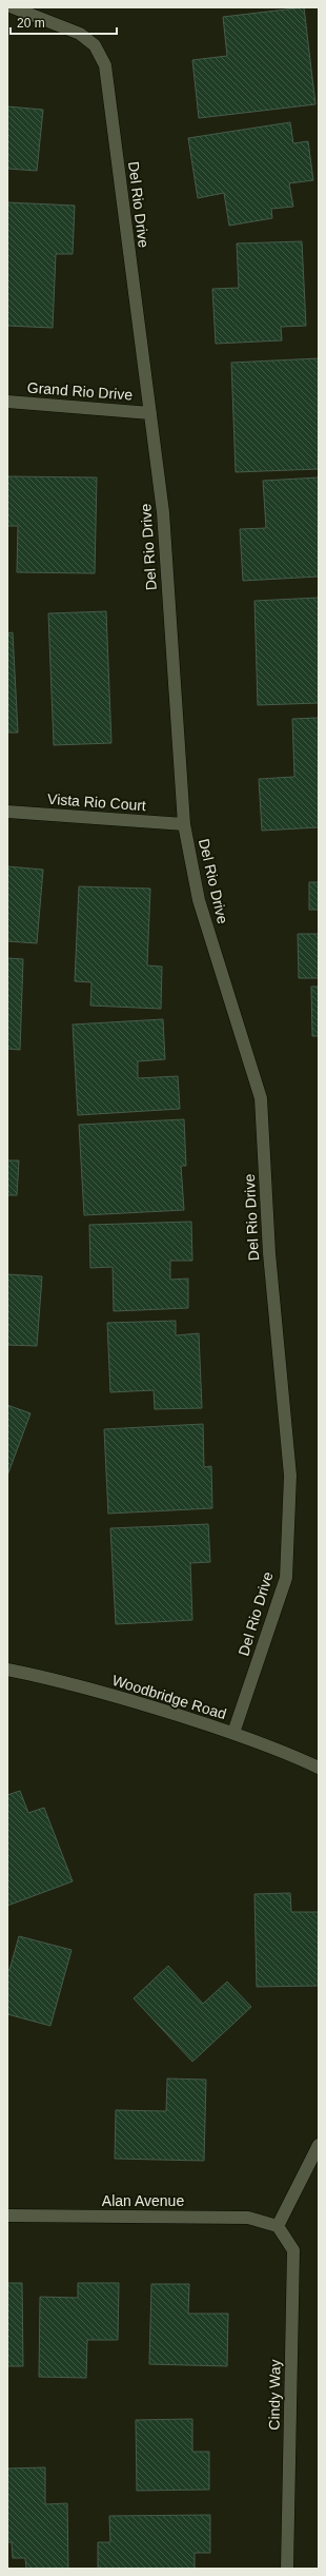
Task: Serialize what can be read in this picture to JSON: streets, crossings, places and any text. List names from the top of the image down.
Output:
{
  "streets": {
    "street": [
      "Del Rio Drive",
      "Grand Rio Drive",
      "Vista Rio Court",
      "Woodbridge Road",
      "Alan Avenue",
      "Cindy Way"
    ]
  },
  "crossings": [
    ["Del Rio Drive", "Grand Rio Drive"],
    ["Del Rio Drive", "Vista Rio Court"],
    ["Del Rio Drive", "Woodbridge Road"],
    ["Alan Avenue", "Cindy Way"]
  ],
  "scale_bar": "20 m"
}
